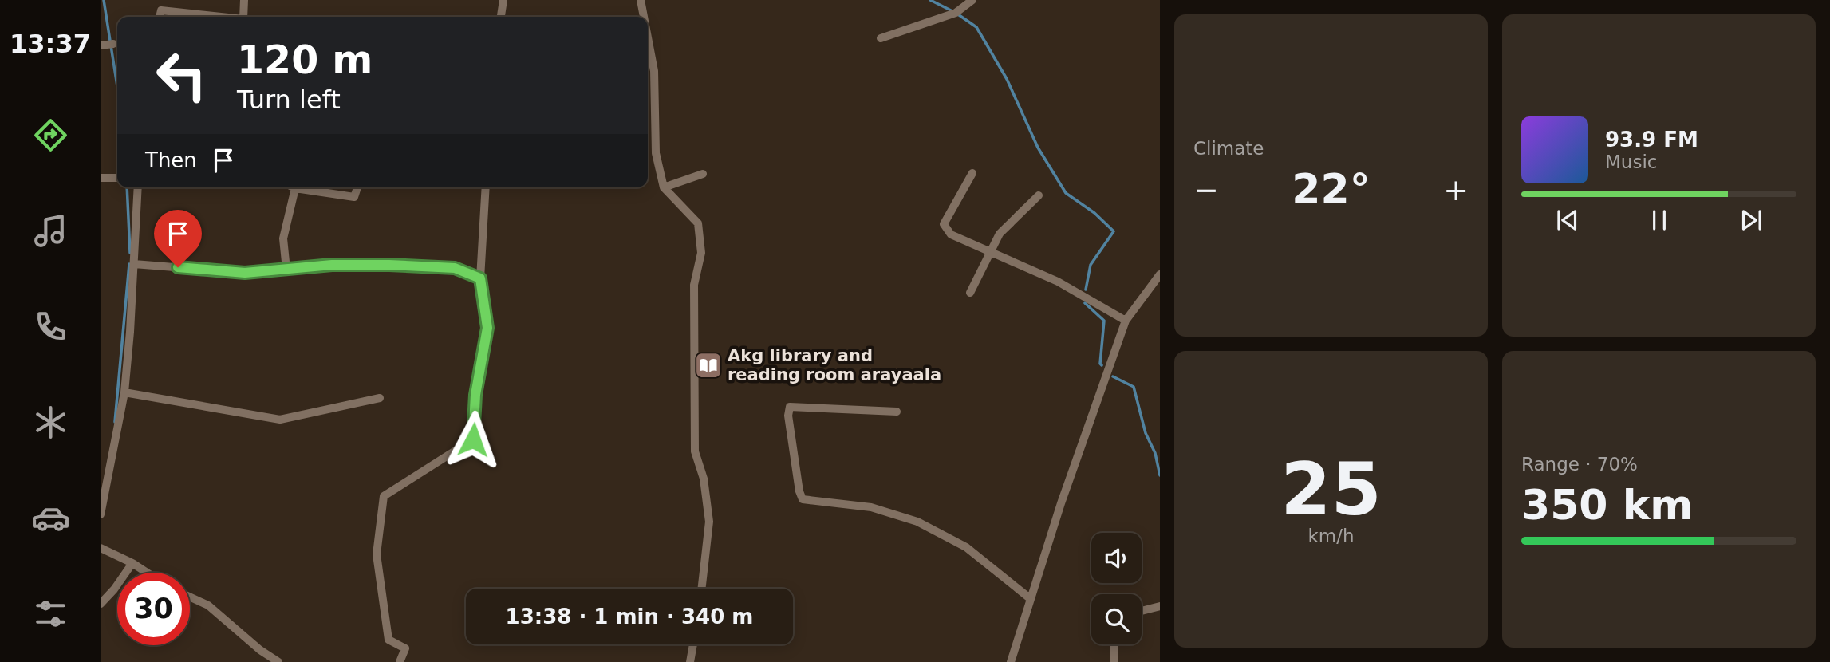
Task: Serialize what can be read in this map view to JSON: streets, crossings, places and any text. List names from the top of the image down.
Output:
{
  "places": {
    "library": ["Akg library and reading room arayaala"]
  },
  "page": {
    "tabs": "13:37",
    "tile": [
      "Climate",
      ["25", "km/h"],
      ["Range · 70%", "350 km"]
    ],
    "turn": ["120 m", "Turn left"],
    "song": ["93.9 FM", "Music"],
    "then": "Then",
    "heat": ["−", "22°", "+"],
    "limit": "30",
    "trip": "13:38 · 1 min · 340 m"
  }
}
